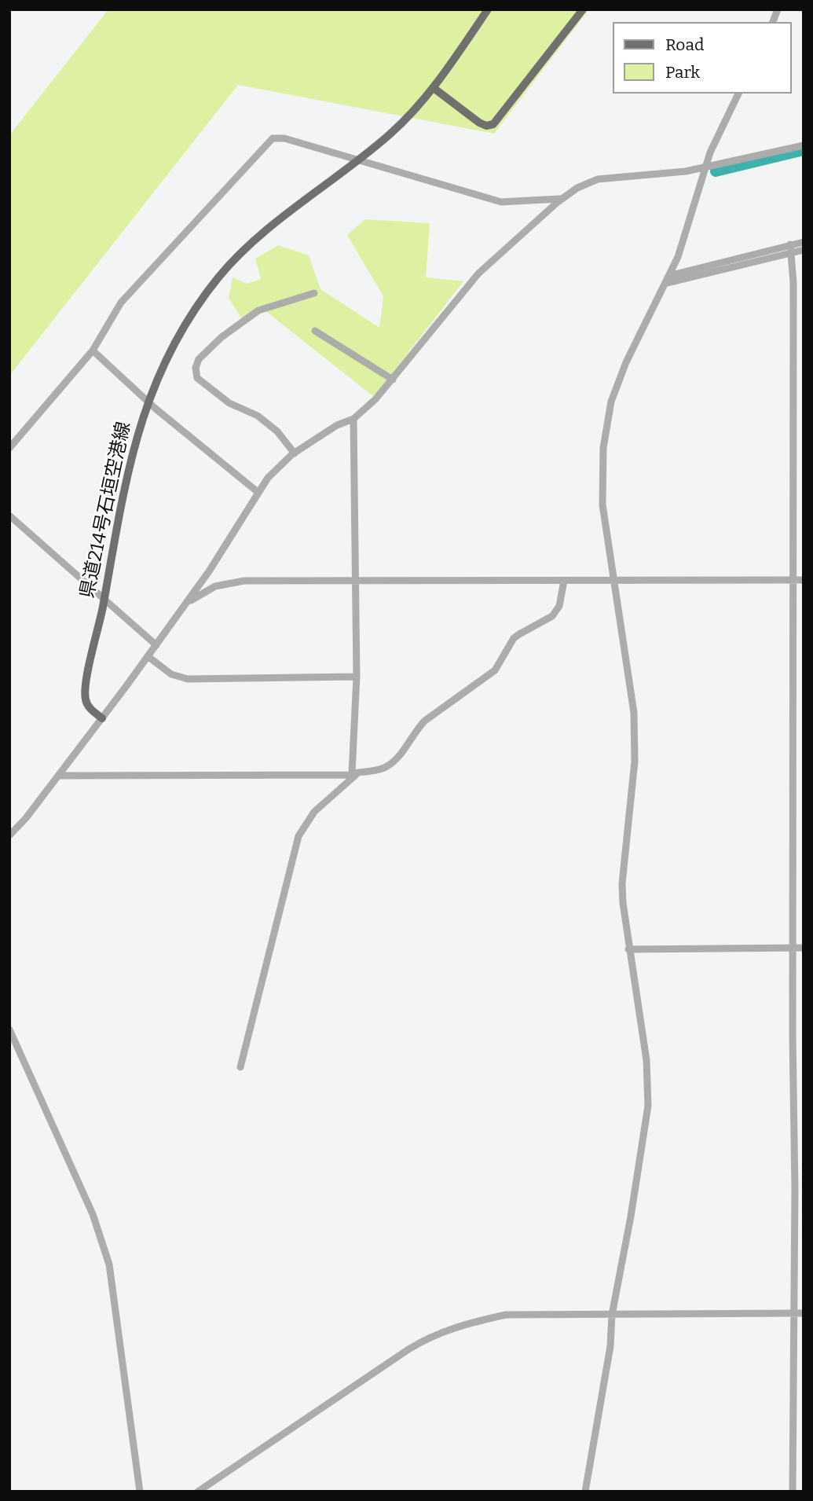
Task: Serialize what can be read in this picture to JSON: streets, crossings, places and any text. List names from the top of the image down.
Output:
{
  "streets": {
    "main road": ["県道214号石垣空港線"]
  },
  "legend": ["Road", "Park"]
}
